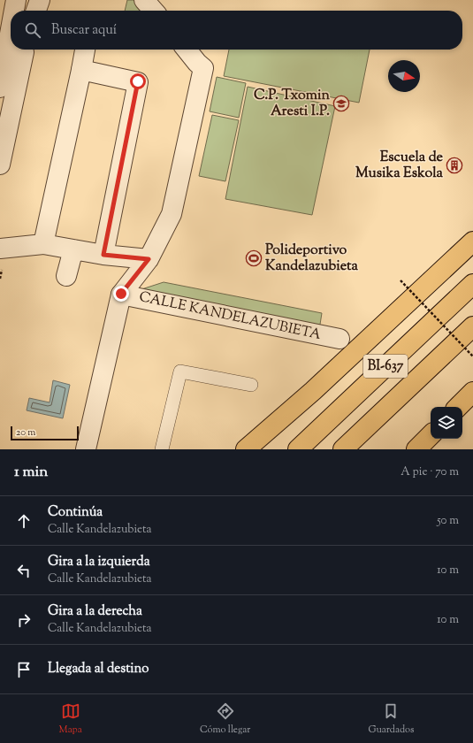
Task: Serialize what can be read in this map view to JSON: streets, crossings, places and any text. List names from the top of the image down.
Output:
{
  "streets": {
    "main road": ["BI-637"],
    "street": ["CALLE KANDELAZUBIETA"]
  },
  "places": {
    "school or university": ["C.P. Txomin Aresti I.P."],
    "building": ["Escuela de Musika Eskola"],
    "sports": ["Polideportivo Kandelazubieta"]
  },
  "scale_bar": "20 m",
  "north": "right",
  "page": {
    "search": "Buscar aquí",
    "scale": "20 m",
    "heading": ["1 min", "A pie · 70 m"],
    "list": [
      ["Continúa", "Calle Kandelazubieta", "50 m"],
      ["Gira a la izquierda", "Calle Kandelazubieta", "10 m"],
      ["Gira a la derecha", "Calle Kandelazubieta", "10 m"],
      "Llegada al destino"
    ],
    "nav": ["Mapa", "Cómo llegar", "Guardados"]
  }
}
